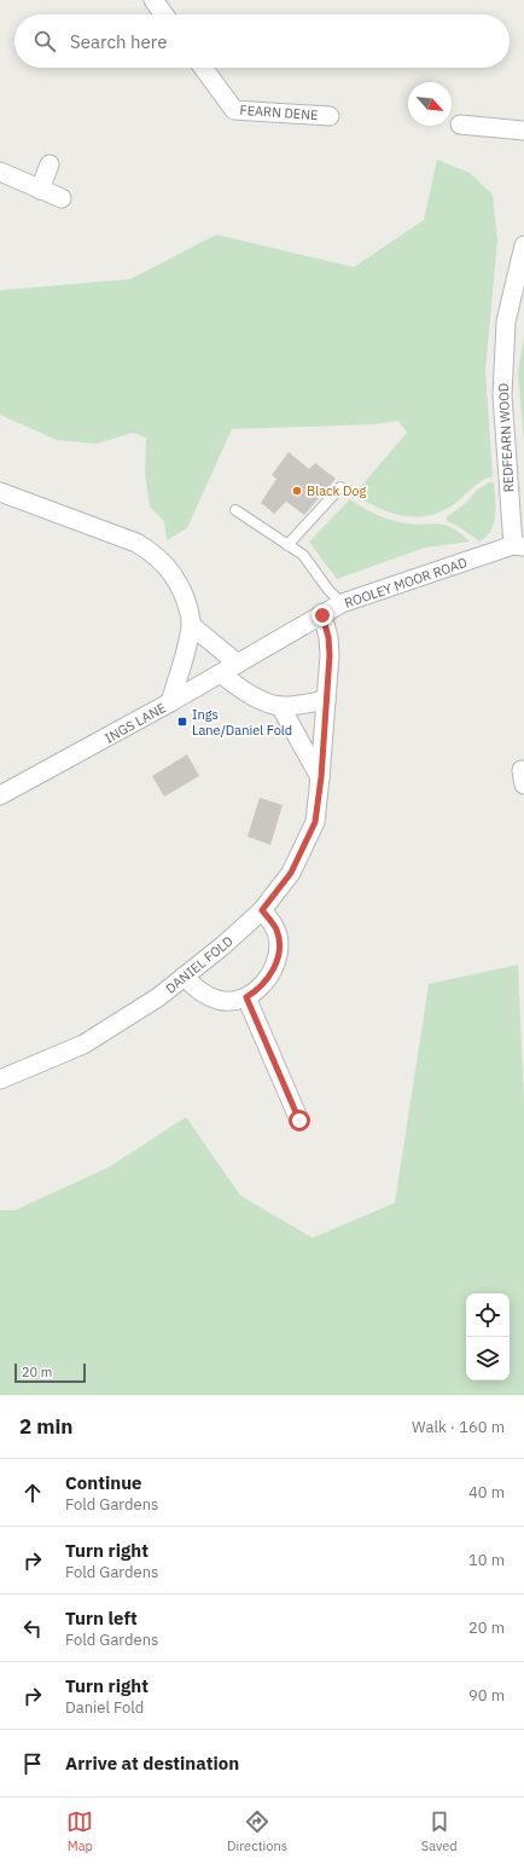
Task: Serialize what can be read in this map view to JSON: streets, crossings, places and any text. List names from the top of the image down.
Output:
{
  "streets": {
    "street": [
      "FEARN DENE",
      "REDFEARN WOOD",
      "ROOLEY MOOR ROAD",
      "INGS LANE",
      "DANIEL FOLD"
    ]
  },
  "crossings": [
    ["REDFEARN WOOD", "ROOLEY MOOR ROAD"],
    ["ROOLEY MOOR ROAD", "INGS LANE"],
    ["ROOLEY MOOR ROAD", "DANIEL FOLD"]
  ],
  "places": {
    "other": ["Black Dog"],
    "transit": ["Ings Lane/Daniel Fold"]
  },
  "scale_bar": "20 m",
  "north": "bottom right",
  "page": {
    "search": "Search here",
    "scale": "20 m",
    "heading": ["2 min", "Walk · 160 m"],
    "list": [
      ["Continue", "Fold Gardens", "40 m"],
      ["Turn right", "Fold Gardens", "10 m"],
      ["Turn left", "Fold Gardens", "20 m"],
      ["Turn right", "Daniel Fold", "90 m"],
      "Arrive at destination"
    ],
    "nav": ["Map", "Directions", "Saved"]
  }
}
